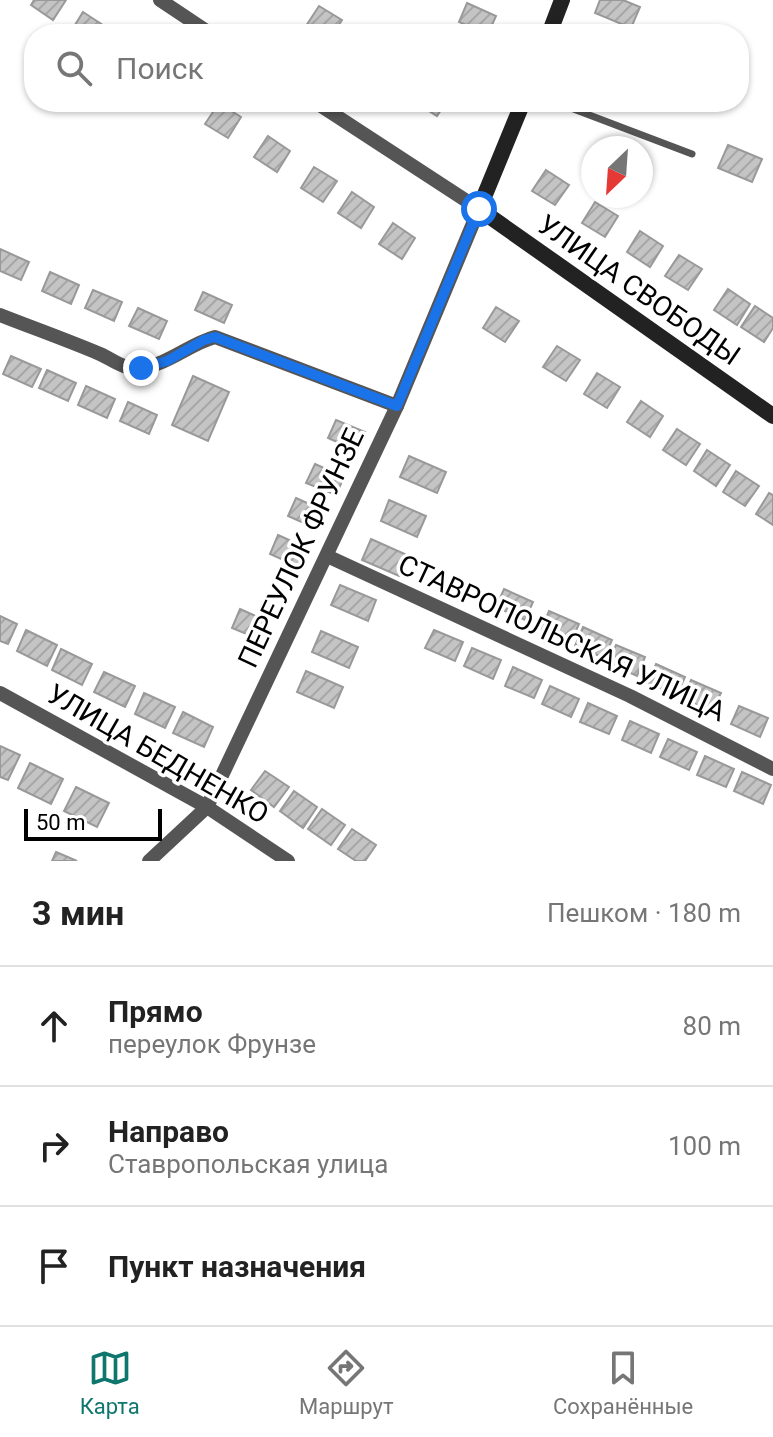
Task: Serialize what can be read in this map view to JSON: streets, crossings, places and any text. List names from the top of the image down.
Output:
{
  "streets": {
    "main road": ["УЛИЦА СВОБОДЫ", "ПЕРЕУЛОК ФРУНЗЕ"],
    "street": ["СТАВРОПОЛЬСКАЯ УЛИЦА", "УЛИЦА БЕДНЕНКО"]
  },
  "crossings": [
    ["УЛИЦА СВОБОДЫ", "ПЕРЕУЛОК ФРУНЗЕ"],
    ["ПЕРЕУЛОК ФРУНЗЕ", "СТАВРОПОЛЬСКАЯ УЛИЦА"],
    ["ПЕРЕУЛОК ФРУНЗЕ", "УЛИЦА БЕДНЕНКО"]
  ],
  "scale_bar": "50 m",
  "north": "bottom left",
  "page": {
    "search": "Поиск",
    "scale": "50 m",
    "heading": ["3 мин", "Пешком · 180 m"],
    "list": [
      ["Прямо", "переулок Фрунзе", "80 m"],
      ["Направо", "Ставропольская улица", "100 m"],
      "Пункт назначения"
    ],
    "nav": ["Карта", "Маршрут", "Сохранённые"]
  }
}
